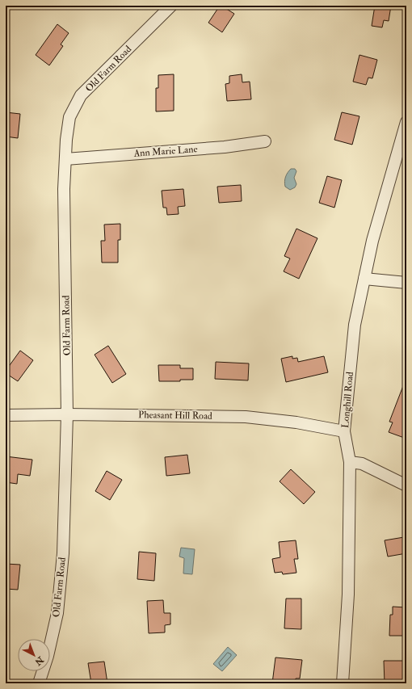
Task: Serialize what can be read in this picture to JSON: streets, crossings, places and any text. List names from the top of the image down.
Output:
{
  "streets": {
    "street": [
      "Old Farm Road",
      "Ann Marie Lane",
      "Longhill Road",
      "Pheasant Hill Road"
    ]
  },
  "crossings": [
    ["Old Farm Road", "Ann Marie Lane"],
    ["Old Farm Road", "Pheasant Hill Road"],
    ["Longhill Road", "Pheasant Hill Road"]
  ],
  "north": "bottom right"
}
